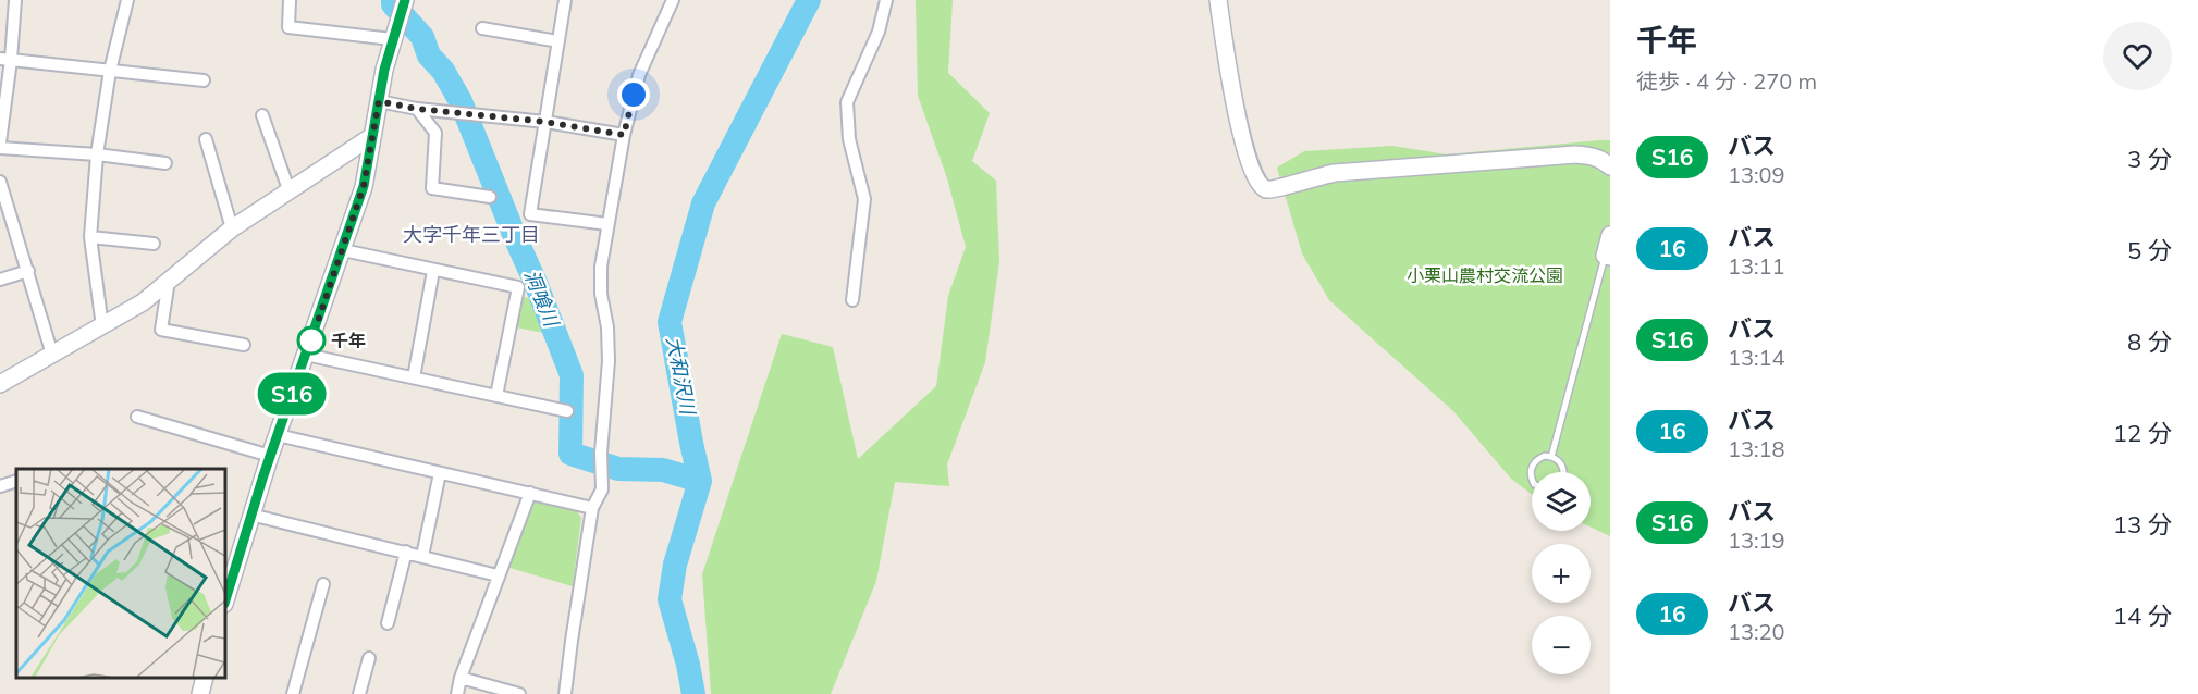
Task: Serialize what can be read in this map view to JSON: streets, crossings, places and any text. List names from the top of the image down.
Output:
{
  "districts": ["大字千年三丁目"],
  "water": ["洞喰川", "大和沢川"],
  "parks": ["小栗山農村交流公園"],
  "places": ["千年"],
  "lines": ["bus line S16"],
  "page": {
    "on_map": "S16",
    "heading": ["千年", "徒歩 · 4 分 · 270 m"],
    "list": [
      {
        "mark": "S16",
        "name": "バス",
        "note": "13:09",
        "value": "3 分"
      },
      {
        "mark": "16",
        "name": "バス",
        "note": "13:11",
        "value": "5 分"
      },
      {
        "mark": "S16",
        "name": "バス",
        "note": "13:14",
        "value": "8 分"
      },
      {
        "mark": "16",
        "name": "バス",
        "note": "13:18",
        "value": "12 分"
      },
      {
        "mark": "S16",
        "name": "バス",
        "note": "13:19",
        "value": "13 分"
      },
      {
        "mark": "16",
        "name": "バス",
        "note": "13:20",
        "value": "14 分"
      }
    ],
    "map_buttons": ["+", "−"]
  }
}
